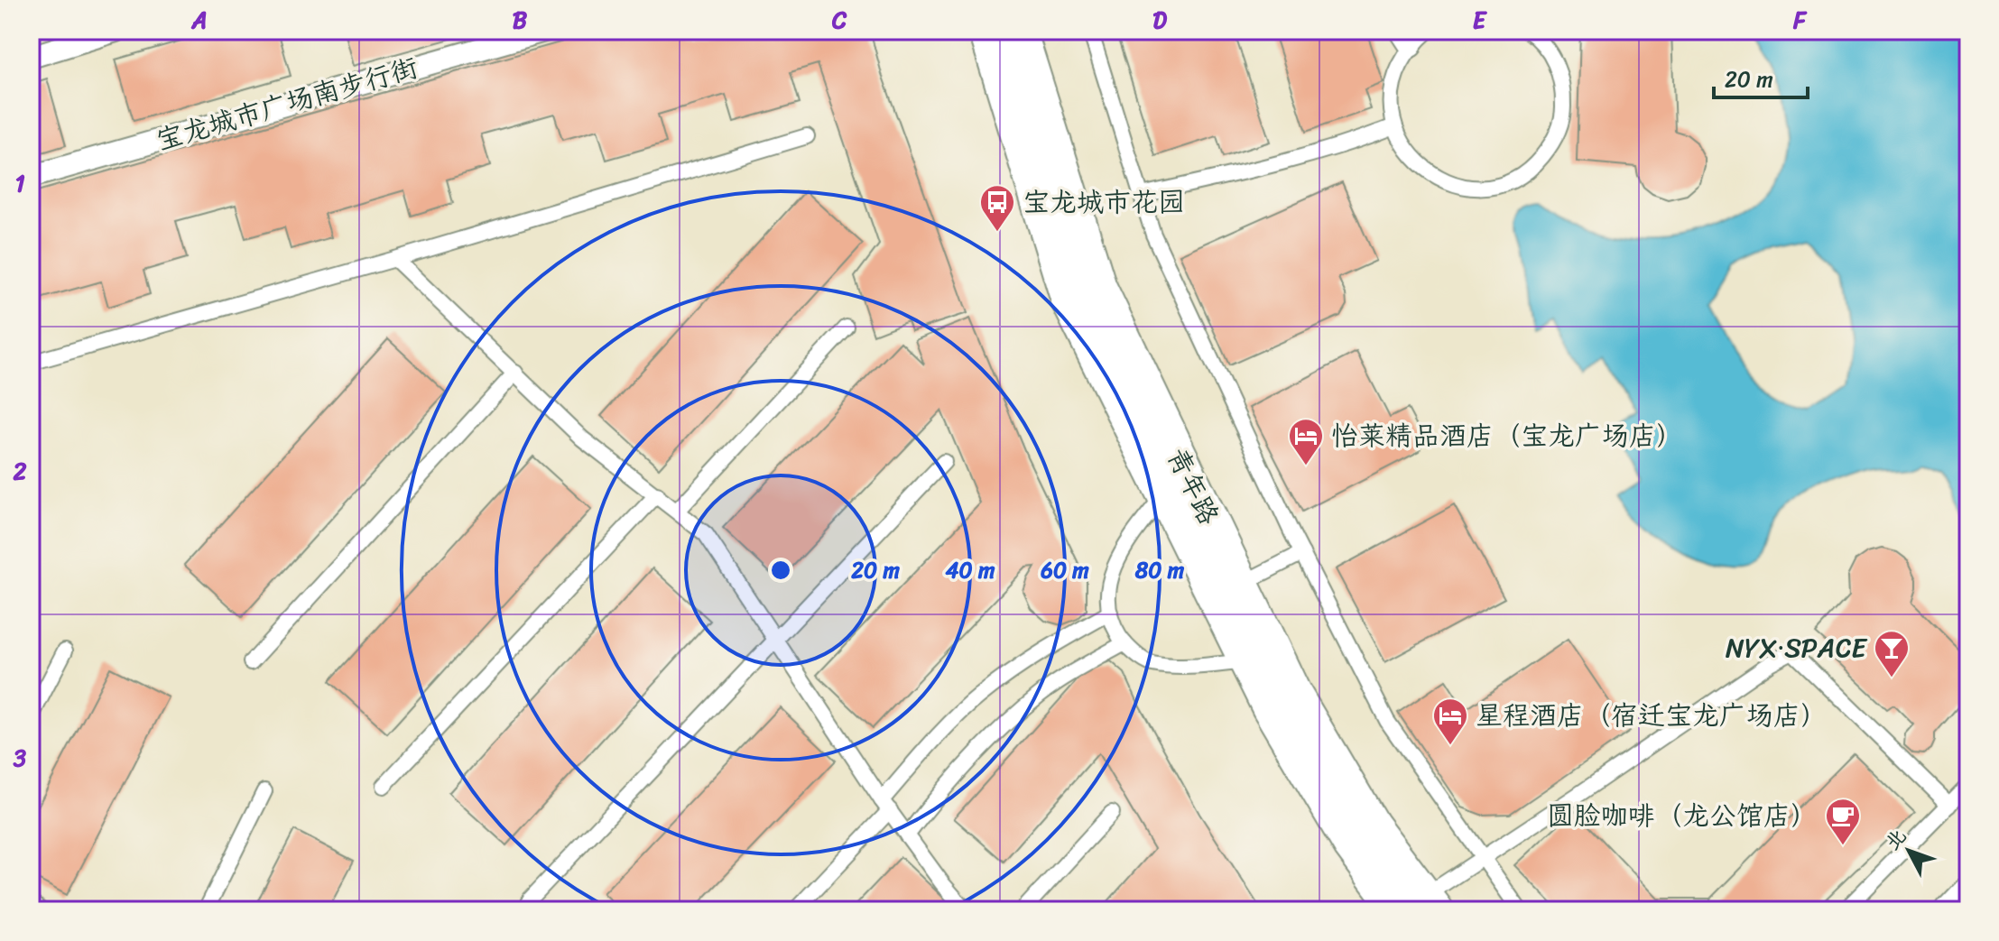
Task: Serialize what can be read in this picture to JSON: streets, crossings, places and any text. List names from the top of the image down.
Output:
{
  "streets": {
    "street": ["宝龙城市广场南步行街", "青年路"]
  },
  "places": {
    "bus stop": ["宝龙城市花园"],
    "hotel": ["怡莱精品酒店（宝龙广场店）", "星程酒店（宿迁宝龙广场店）"],
    "bar": ["NYX·SPACE"],
    "cafe": ["圆脸咖啡（龙公馆店）"]
  },
  "scale_bar": "20 m",
  "north": "top left",
  "grid": {
    "columns": [
      "A",
      "B",
      "C",
      "D",
      "E",
      "F"
    ],
    "rows": ["1", "2", "3"]
  },
  "rings": [
    "20 m",
    "40 m",
    "60 m",
    "80 m"
  ]
}
